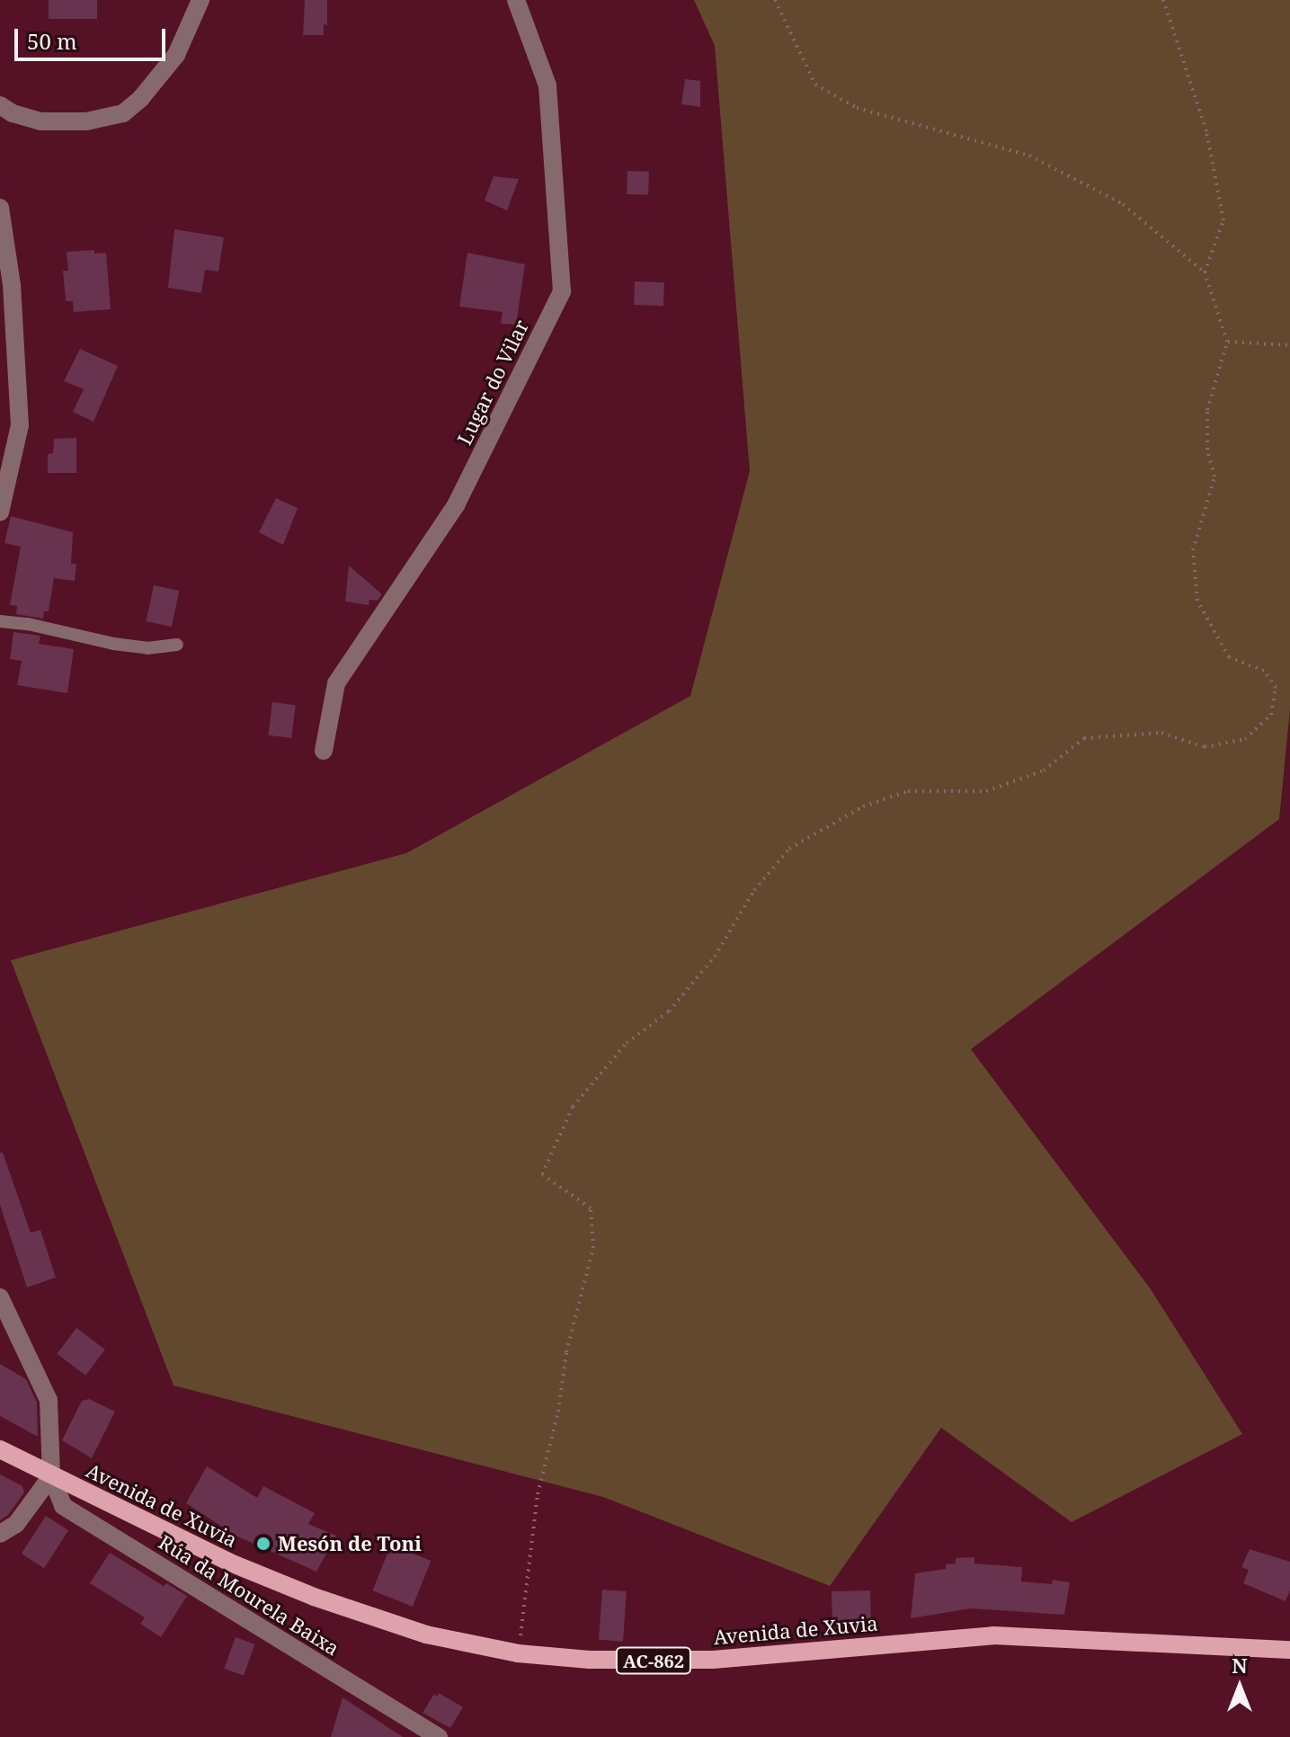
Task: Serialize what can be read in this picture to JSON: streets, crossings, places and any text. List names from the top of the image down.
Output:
{
  "streets": {
    "main road": ["Avenida de Xuvia", "AC-862"],
    "street": ["Lugar do Vilar", "Rúa da Mourela Baixa"]
  },
  "crossings": [
    ["Avenida de Xuvia", "Rúa da Mourela Baixa"]
  ],
  "places": ["Mesón de Toni"],
  "scale_bar": "50 m",
  "north": "top"
}
